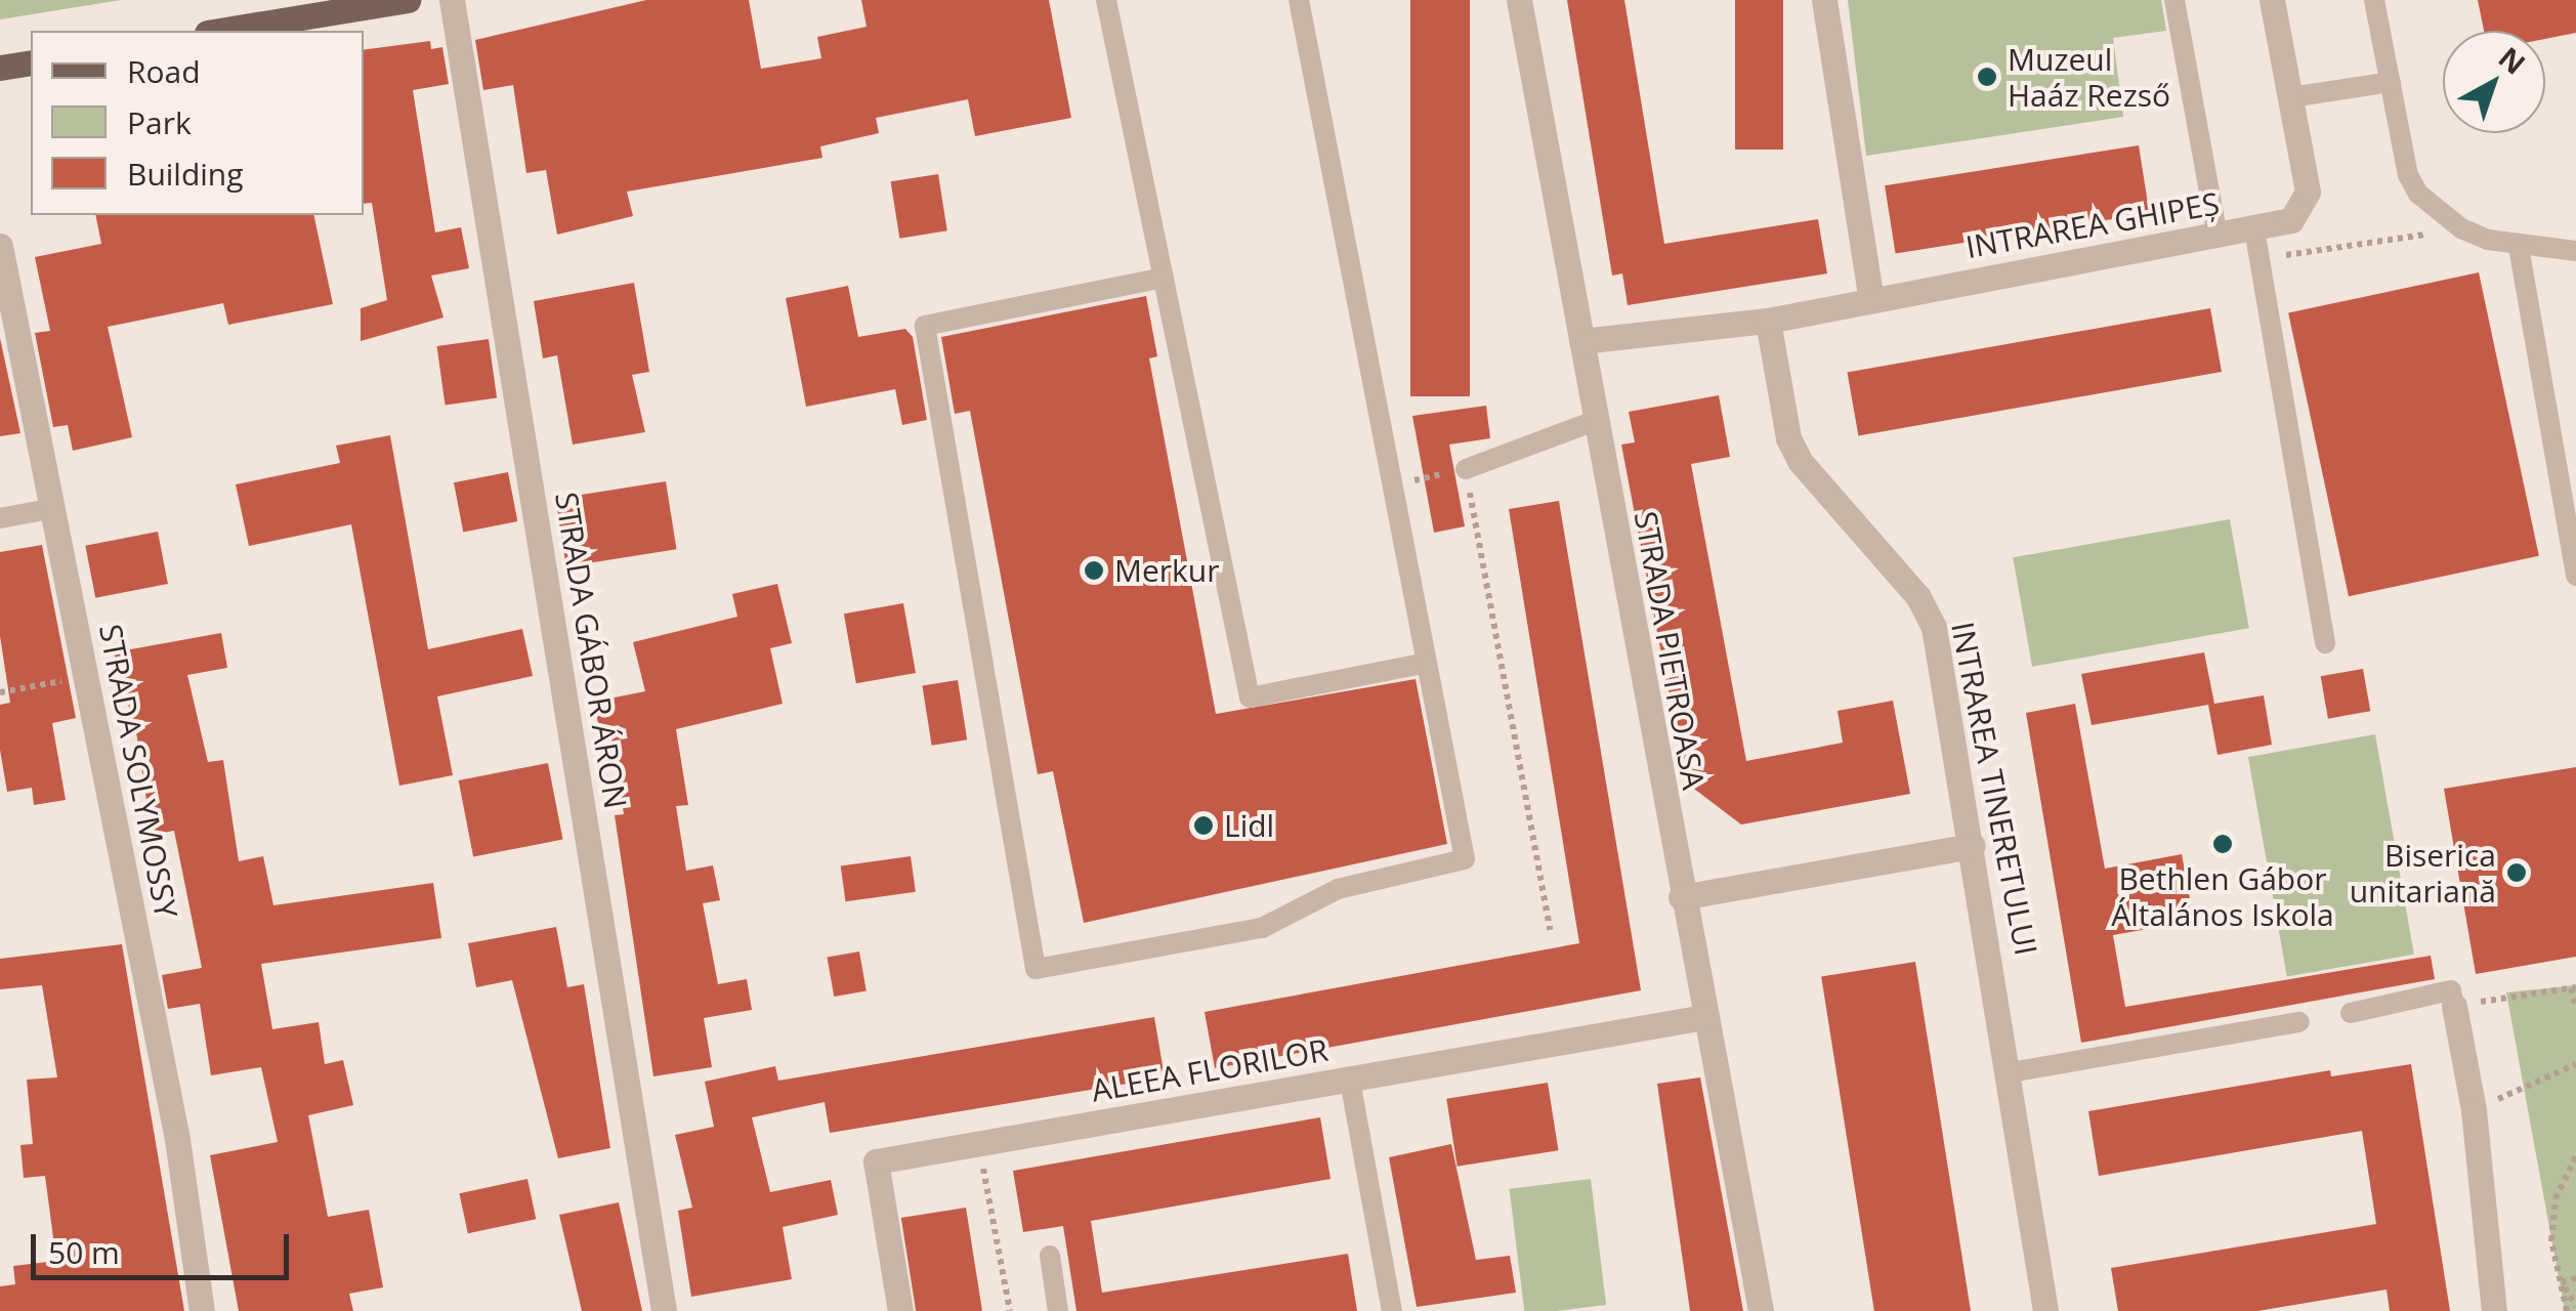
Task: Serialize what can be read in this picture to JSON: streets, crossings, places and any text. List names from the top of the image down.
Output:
{
  "streets": {
    "street": [
      "INTRAREA GHIPEȘ",
      "STRADA GÁBOR ÁRON",
      "STRADA PIETROASA",
      "STRADA SOLYMOSSY",
      "INTRAREA TINERETULUI",
      "ALEEA FLORILOR"
    ]
  },
  "crossings": [
    ["INTRAREA GHIPEȘ", "STRADA PIETROASA"],
    ["INTRAREA GHIPEȘ", "INTRAREA TINERETULUI"],
    ["STRADA PIETROASA", "ALEEA FLORILOR"]
  ],
  "places": [
    "Muzeul Haáz Rezső",
    "Merkur",
    "Lidl",
    "Bethlen Gábor Általános Iskola",
    "Biserica unitariană"
  ],
  "legend": ["Road", "Park", "Building"],
  "scale_bar": "50 m",
  "north": "top right"
}
